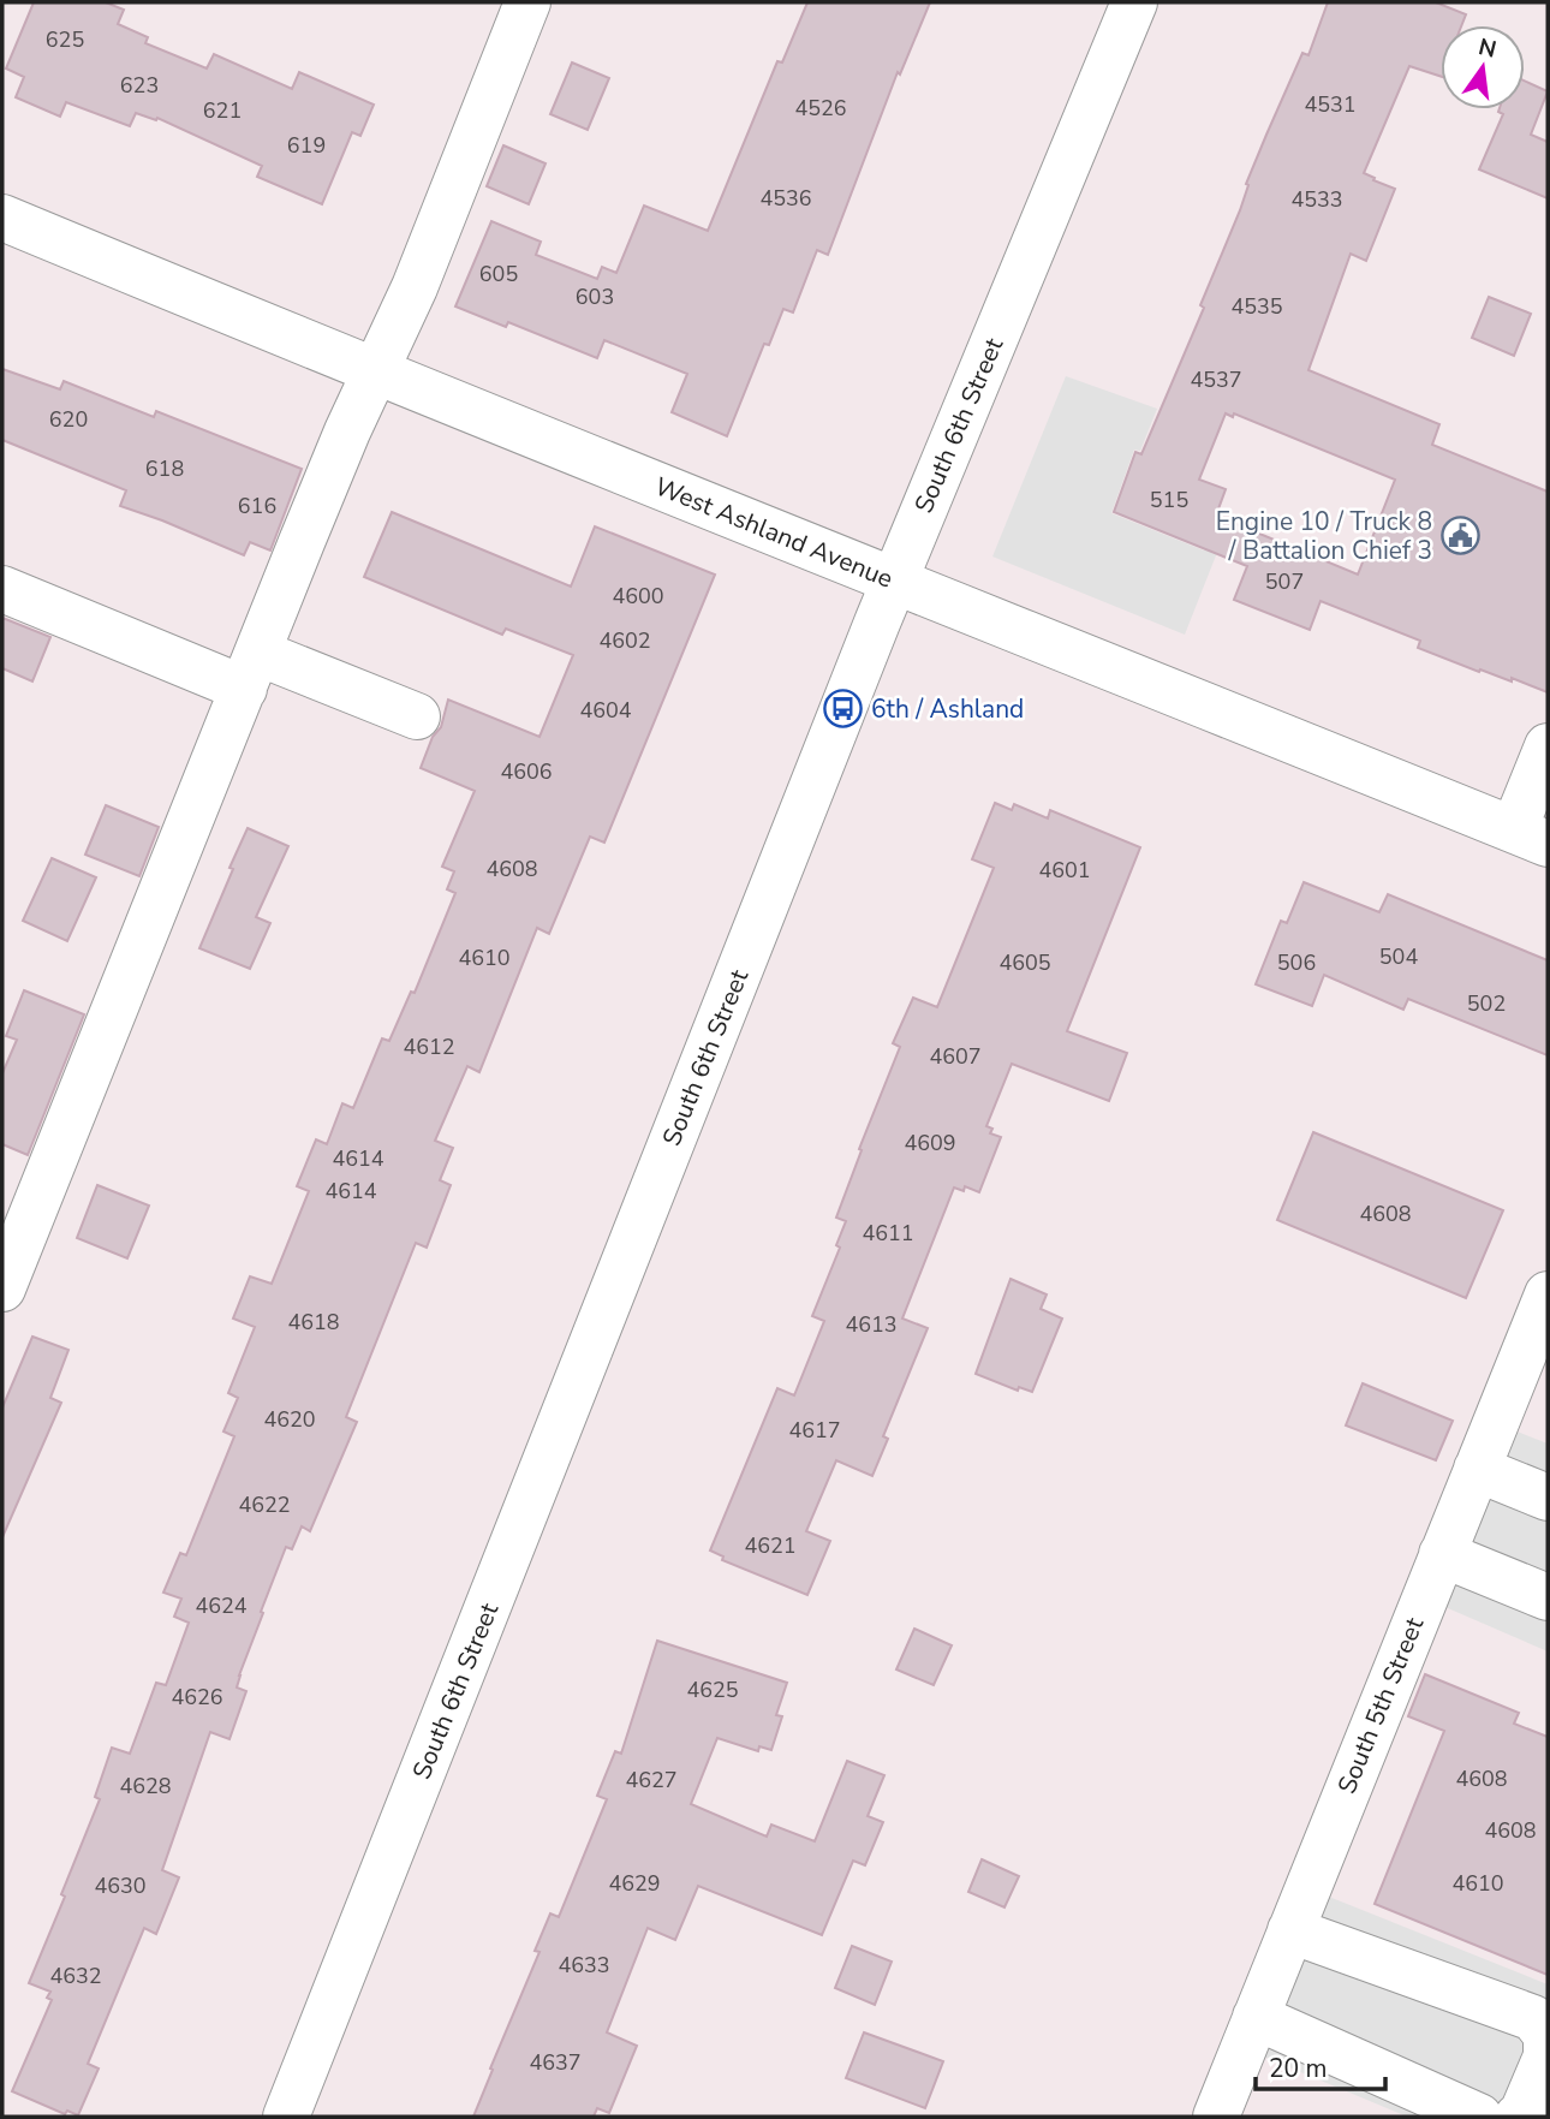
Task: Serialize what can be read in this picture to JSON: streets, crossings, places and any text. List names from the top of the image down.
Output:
{
  "streets": {
    "street": ["South 6th Street", "West Ashland Avenue", "South 5th Street"]
  },
  "crossings": [
    ["South 6th Street", "West Ashland Avenue"]
  ],
  "places": {
    "public building": ["Engine 10 / Truck 8 / Battalion Chief 3"],
    "bus stop": ["6th / Ashland"]
  },
  "house_numbers": [
    "625",
    "623",
    "4531",
    "4526",
    "621",
    "619",
    "4536",
    "4533",
    "605",
    "603",
    "4535",
    "4537",
    "620",
    "618",
    "515",
    "616",
    "507",
    "4600",
    "4602",
    "4604",
    "4606",
    "4608",
    "4601",
    "504",
    "4610",
    "4605",
    "506",
    "502",
    "4612",
    "4607",
    "4609",
    "4614",
    "4614",
    "4608",
    "4611",
    "4618",
    "4613",
    "4620",
    "4617",
    "4622",
    "4621",
    "4624",
    "4625",
    "4626",
    "4608",
    "4627",
    "4628",
    "4608",
    "4629",
    "4610",
    "4630",
    "4633",
    "4632",
    "4637"
  ],
  "scale_bar": "20 m",
  "north": "top"
}
